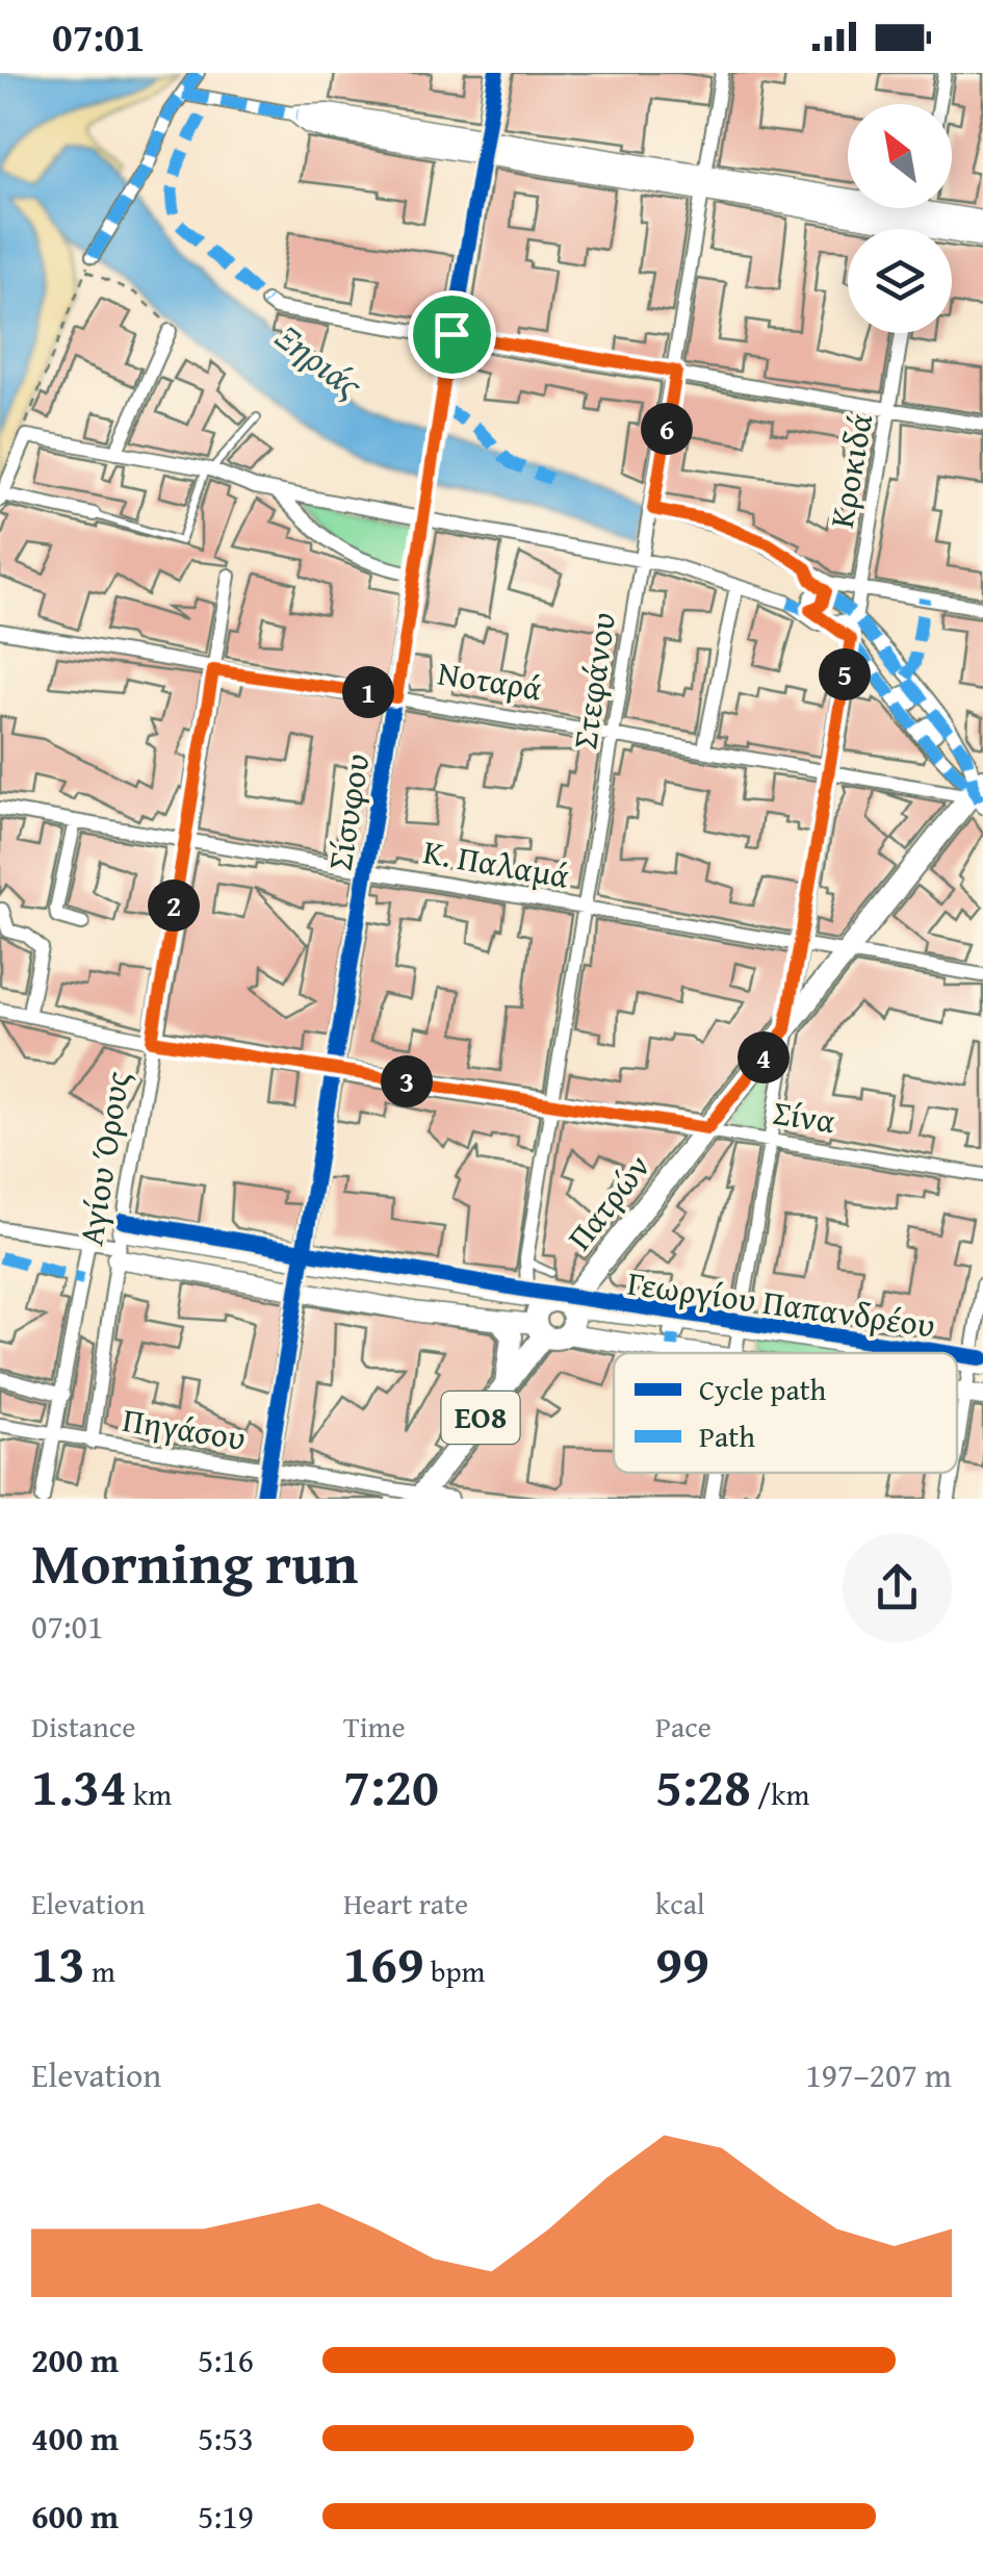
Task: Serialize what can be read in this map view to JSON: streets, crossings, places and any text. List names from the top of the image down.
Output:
{
  "streets": {
    "main road": ["Πατρών", "ΕΟ8"],
    "street": [
      "Κροκιδά",
      "Νοταρά",
      "Στεφάνου",
      "Σίσυφου",
      "Κ. Παλαμά",
      "Σίνα",
      "Αγίου Όρους",
      "Γεωργίου Παπανδρέου",
      "Πηγάσου"
    ]
  },
  "crossings": [
    ["Κροκιδά", "Νοταρά"],
    ["Κροκιδά", "Κ. Παλαμά"],
    ["Κροκιδά", "Σίνα"],
    ["Κροκιδά", "Πατρών"],
    ["Κροκιδά", "Γεωργίου Παπανδρέου"],
    ["Νοταρά", "Στεφάνου"],
    ["Νοταρά", "Σίσυφου"],
    ["Νοταρά", "Αγίου Όρους"],
    ["Νοταρά", "Πατρών"],
    ["Στεφάνου", "Κ. Παλαμά"],
    ["Στεφάνου", "Σίνα"],
    ["Στεφάνου", "Γεωργίου Παπανδρέου"],
    ["Σίσυφου", "Κ. Παλαμά"],
    ["Σίσυφου", "Σίνα"],
    ["Σίσυφου", "Γεωργίου Παπανδρέου"],
    ["Σίσυφου", "Πηγάσου"],
    ["Κ. Παλαμά", "Αγίου Όρους"],
    ["Κ. Παλαμά", "Πατρών"],
    ["Σίνα", "Αγίου Όρους"],
    ["Σίνα", "Πατρών"],
    ["Αγίου Όρους", "Γεωργίου Παπανδρέου"],
    ["Αγίου Όρους", "Πηγάσου"],
    ["Πατρών", "Γεωργίου Παπανδρέου"],
    ["Πατρών", "ΕΟ8"],
    ["Γεωργίου Παπανδρέου", "ΕΟ8"],
    ["ΕΟ8", "Πηγάσου"]
  ],
  "water": ["Ξηριάς"],
  "legend": ["Cycle path", "Path"],
  "north": "top left",
  "page": {
    "status": "07:01",
    "pins": [
      "6",
      "5",
      "1",
      "2",
      "4",
      "3"
    ],
    "heading": ["Morning run", "07:01"],
    "stats": [
      ["Distance", "1.34 km"],
      ["Time", "7:20"],
      ["Pace", "5:28 /km"],
      ["Elevation", "13 m"],
      ["Heart rate", "169 bpm"],
      ["kcal", "99"]
    ],
    "chart": ["Elevation", "197–207 m"],
    "list": [
      {
        "name": "200 m",
        "note": "5:16"
      },
      {
        "name": "400 m",
        "note": "5:53"
      },
      {
        "name": "600 m",
        "note": "5:19"
      }
    ]
  }
}
